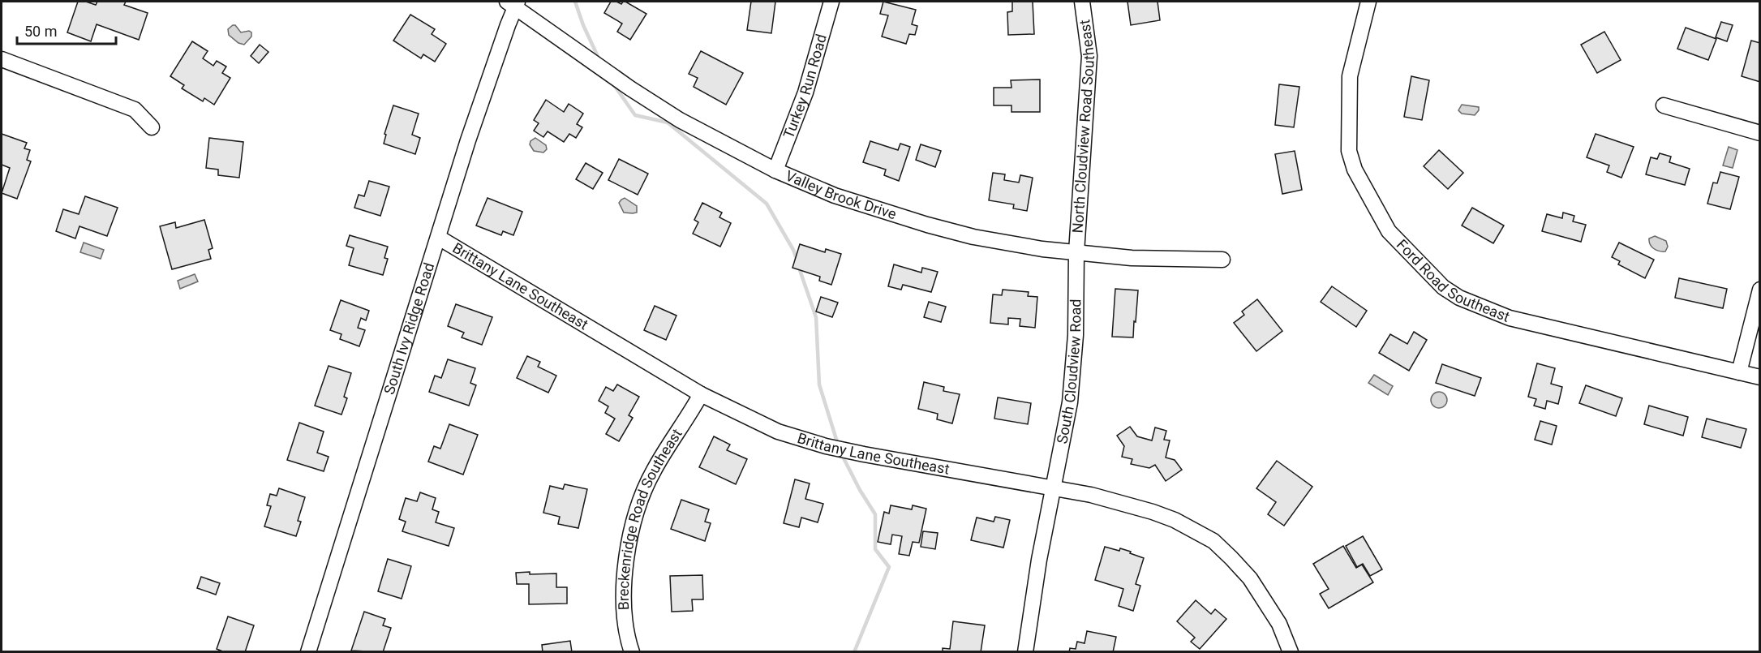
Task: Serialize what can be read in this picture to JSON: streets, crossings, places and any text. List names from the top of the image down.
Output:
{
  "streets": {
    "street": [
      "Turkey Run Road",
      "North Cloudview Road Southeast",
      "Valley Brook Drive",
      "Ford Road Southeast",
      "Brittany Lane Southeast",
      "South Ivy Ridge Road",
      "South Cloudview Road",
      "Breckenridge Road Southeast"
    ]
  },
  "crossings": [
    ["Turkey Run Road", "Valley Brook Drive"],
    ["North Cloudview Road Southeast", "Valley Brook Drive"],
    ["North Cloudview Road Southeast", "South Cloudview Road"],
    ["Valley Brook Drive", "South Ivy Ridge Road"],
    ["Valley Brook Drive", "South Cloudview Road"],
    ["Brittany Lane Southeast", "South Ivy Ridge Road"],
    ["Brittany Lane Southeast", "South Cloudview Road"],
    ["Brittany Lane Southeast", "Breckenridge Road Southeast"]
  ],
  "scale_bar": "50 m"
}
